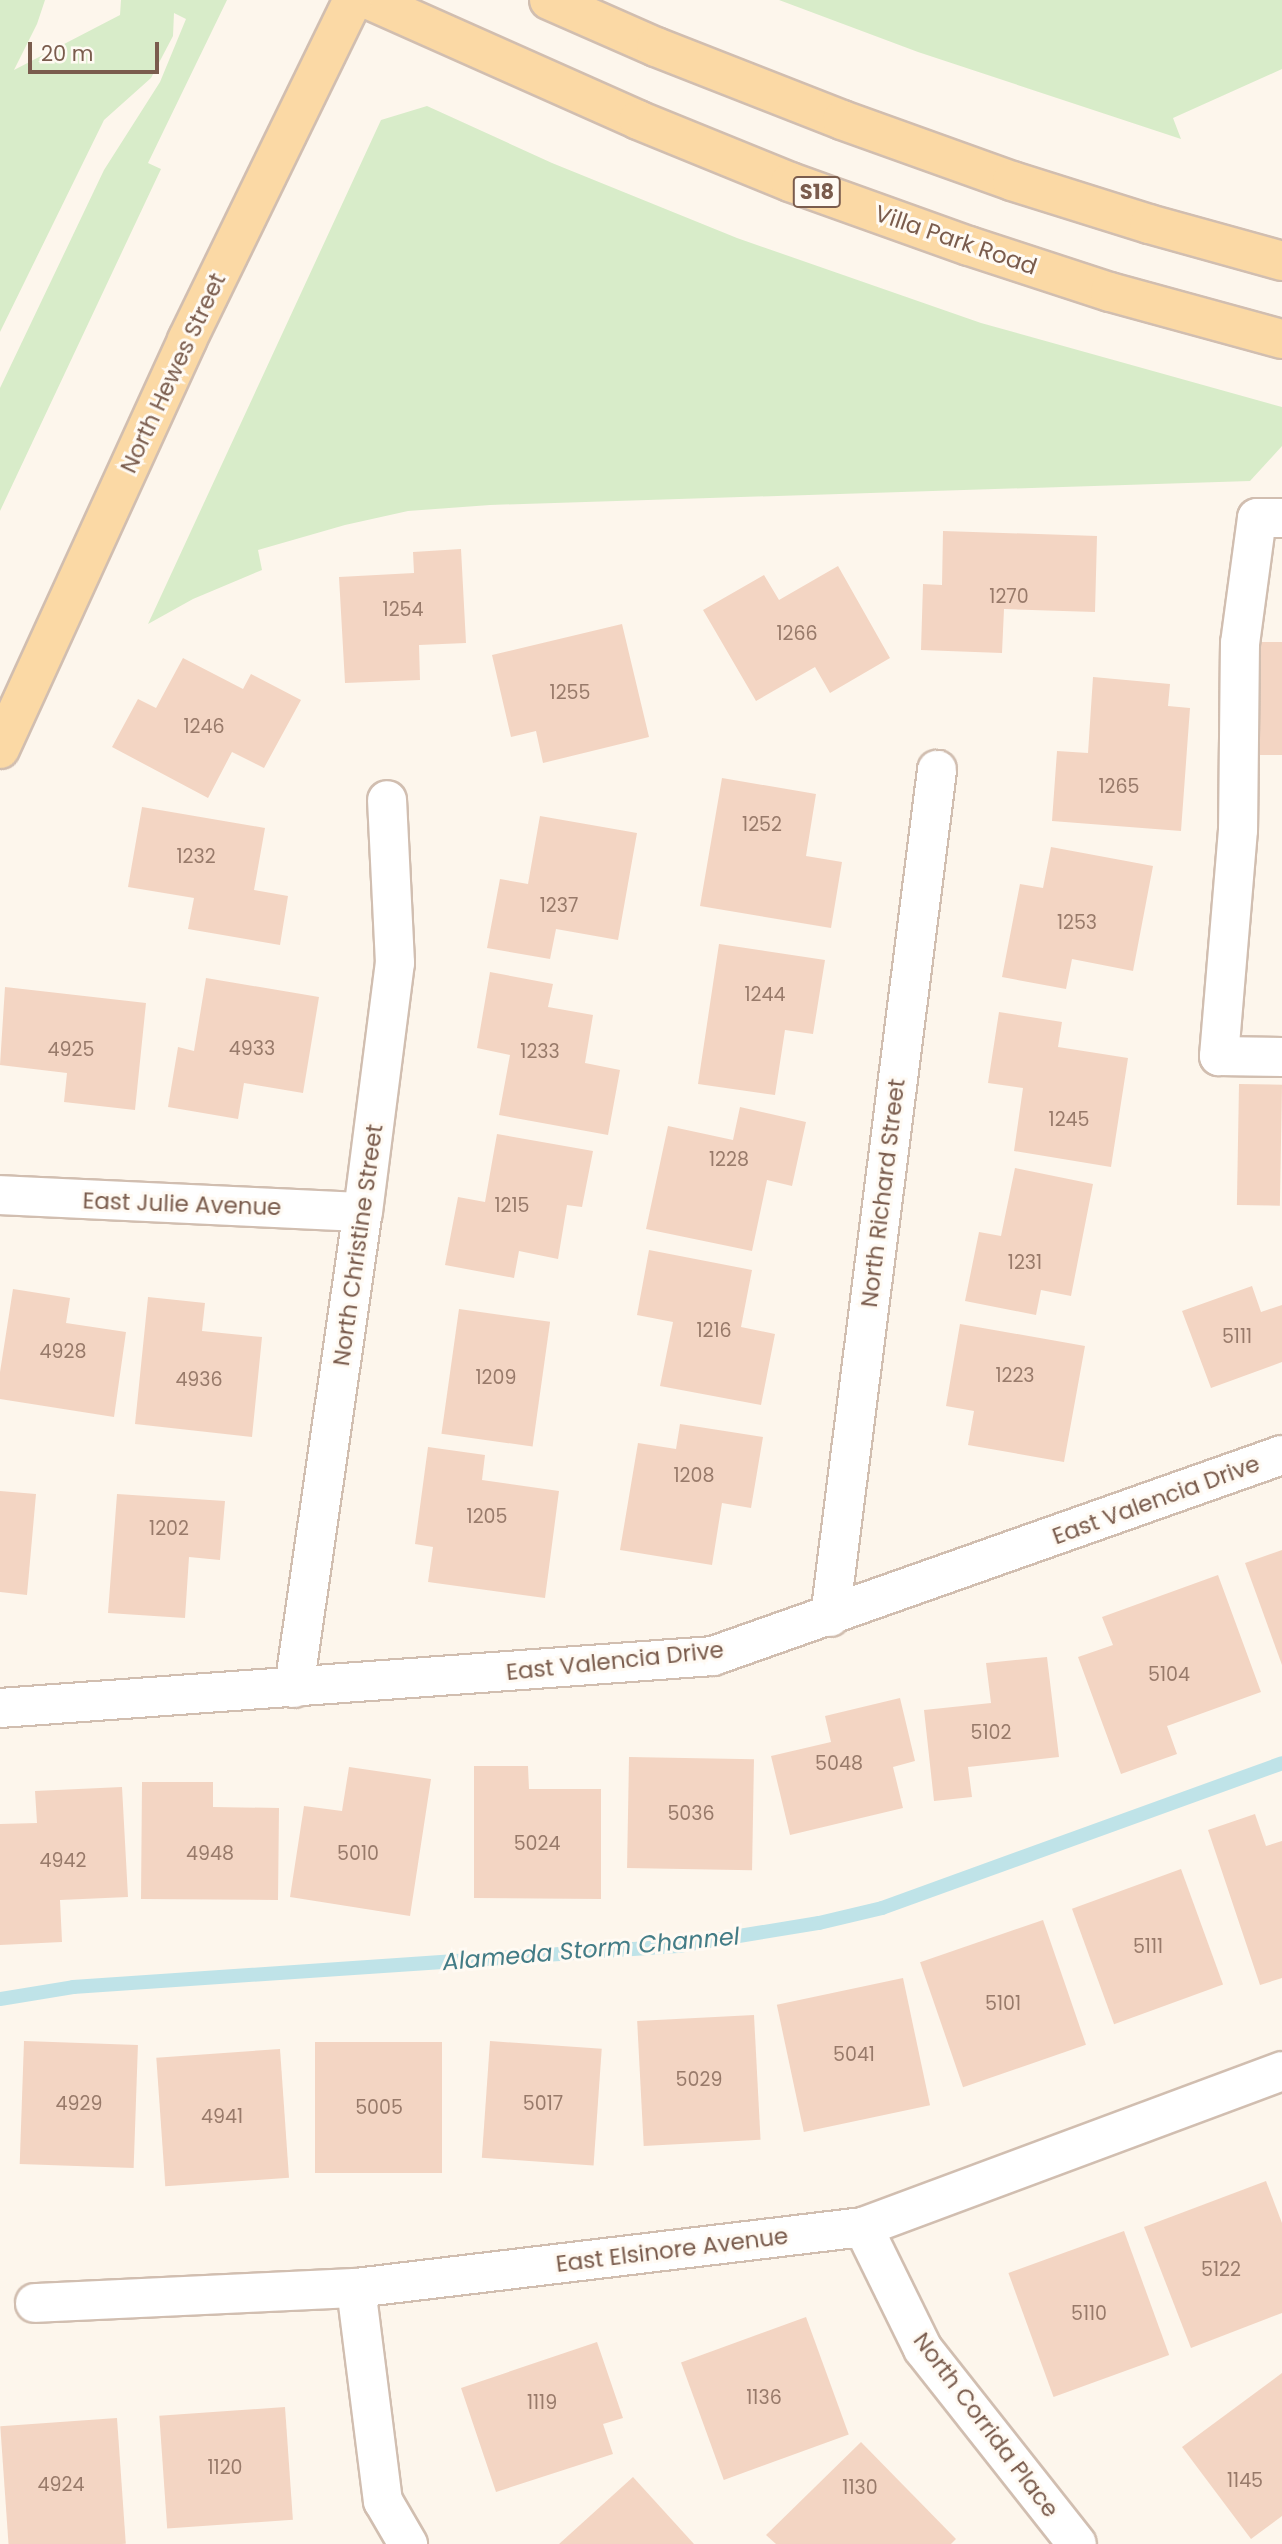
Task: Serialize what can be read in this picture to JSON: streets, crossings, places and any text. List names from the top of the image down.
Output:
{
  "streets": {
    "main road": ["S18", "Villa Park Road", "North Hewes Street"],
    "street": [
      "North Richard Street",
      "East Julie Avenue",
      "North Christine Street",
      "East Valencia Drive",
      "East Elsinore Avenue",
      "North Corrida Place"
    ]
  },
  "crossings": [
    ["North Richard Street", "East Valencia Drive"],
    ["East Julie Avenue", "North Christine Street"],
    ["North Christine Street", "East Valencia Drive"],
    ["East Elsinore Avenue", "North Corrida Place"]
  ],
  "water": ["Alameda Storm Channel"],
  "house_numbers": [
    "1270",
    "1254",
    "1266",
    "1255",
    "1246",
    "1265",
    "1252",
    "1232",
    "1237",
    "1253",
    "1244",
    "4933",
    "4925",
    "1233",
    "1245",
    "1228",
    "1215",
    "1231",
    "1216",
    "5111",
    "4928",
    "1223",
    "1209",
    "4936",
    "1208",
    "1205",
    "1202",
    "5104",
    "5102",
    "5048",
    "5036",
    "5024",
    "4948",
    "5010",
    "4942",
    "5111",
    "5101",
    "5041",
    "5029",
    "4929",
    "5017",
    "5005",
    "4941",
    "5122",
    "5110",
    "1136",
    "1119",
    "1120",
    "1145",
    "4924",
    "1130"
  ],
  "scale_bar": "20 m"
}
